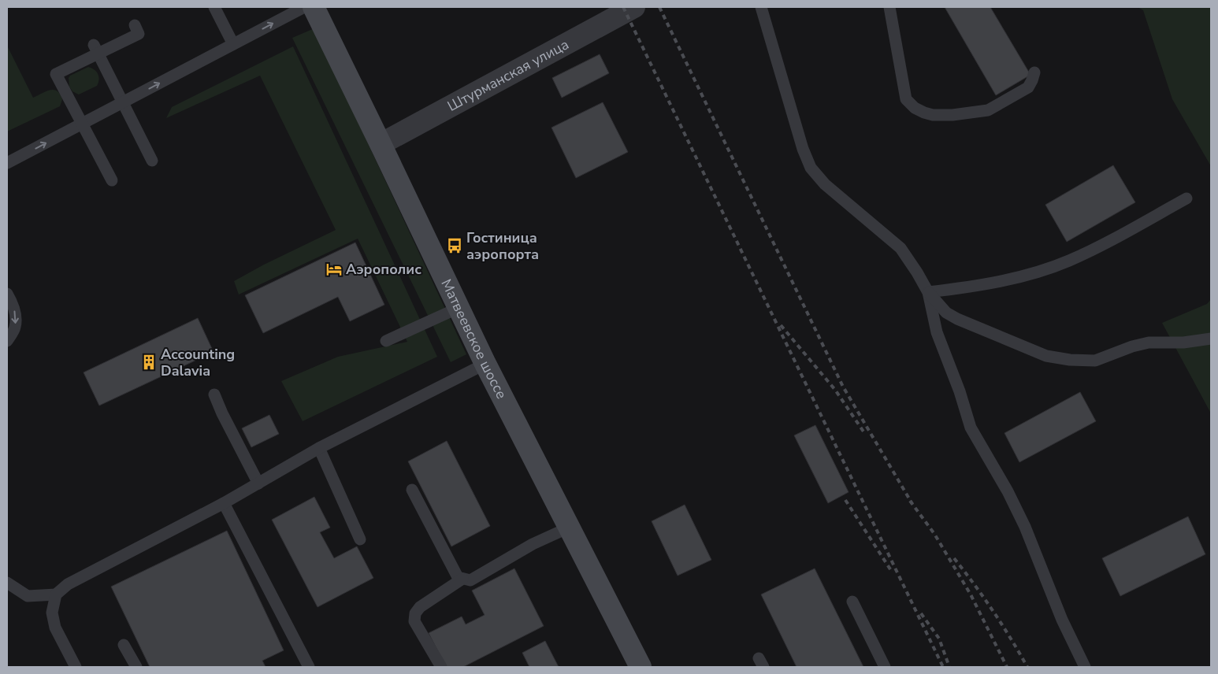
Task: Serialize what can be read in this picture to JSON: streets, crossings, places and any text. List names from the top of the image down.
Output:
{
  "streets": {
    "main road": ["Матвеевское шоссе"],
    "street": ["Штурманская улица"]
  },
  "crossings": [
    ["Штурманская улица", "Матвеевское шоссе"]
  ],
  "places": {
    "bus stop": ["Гостиница аэропорта"],
    "hotel": ["Аэрополис"],
    "building": ["Accounting Dalavia"]
  }
}
